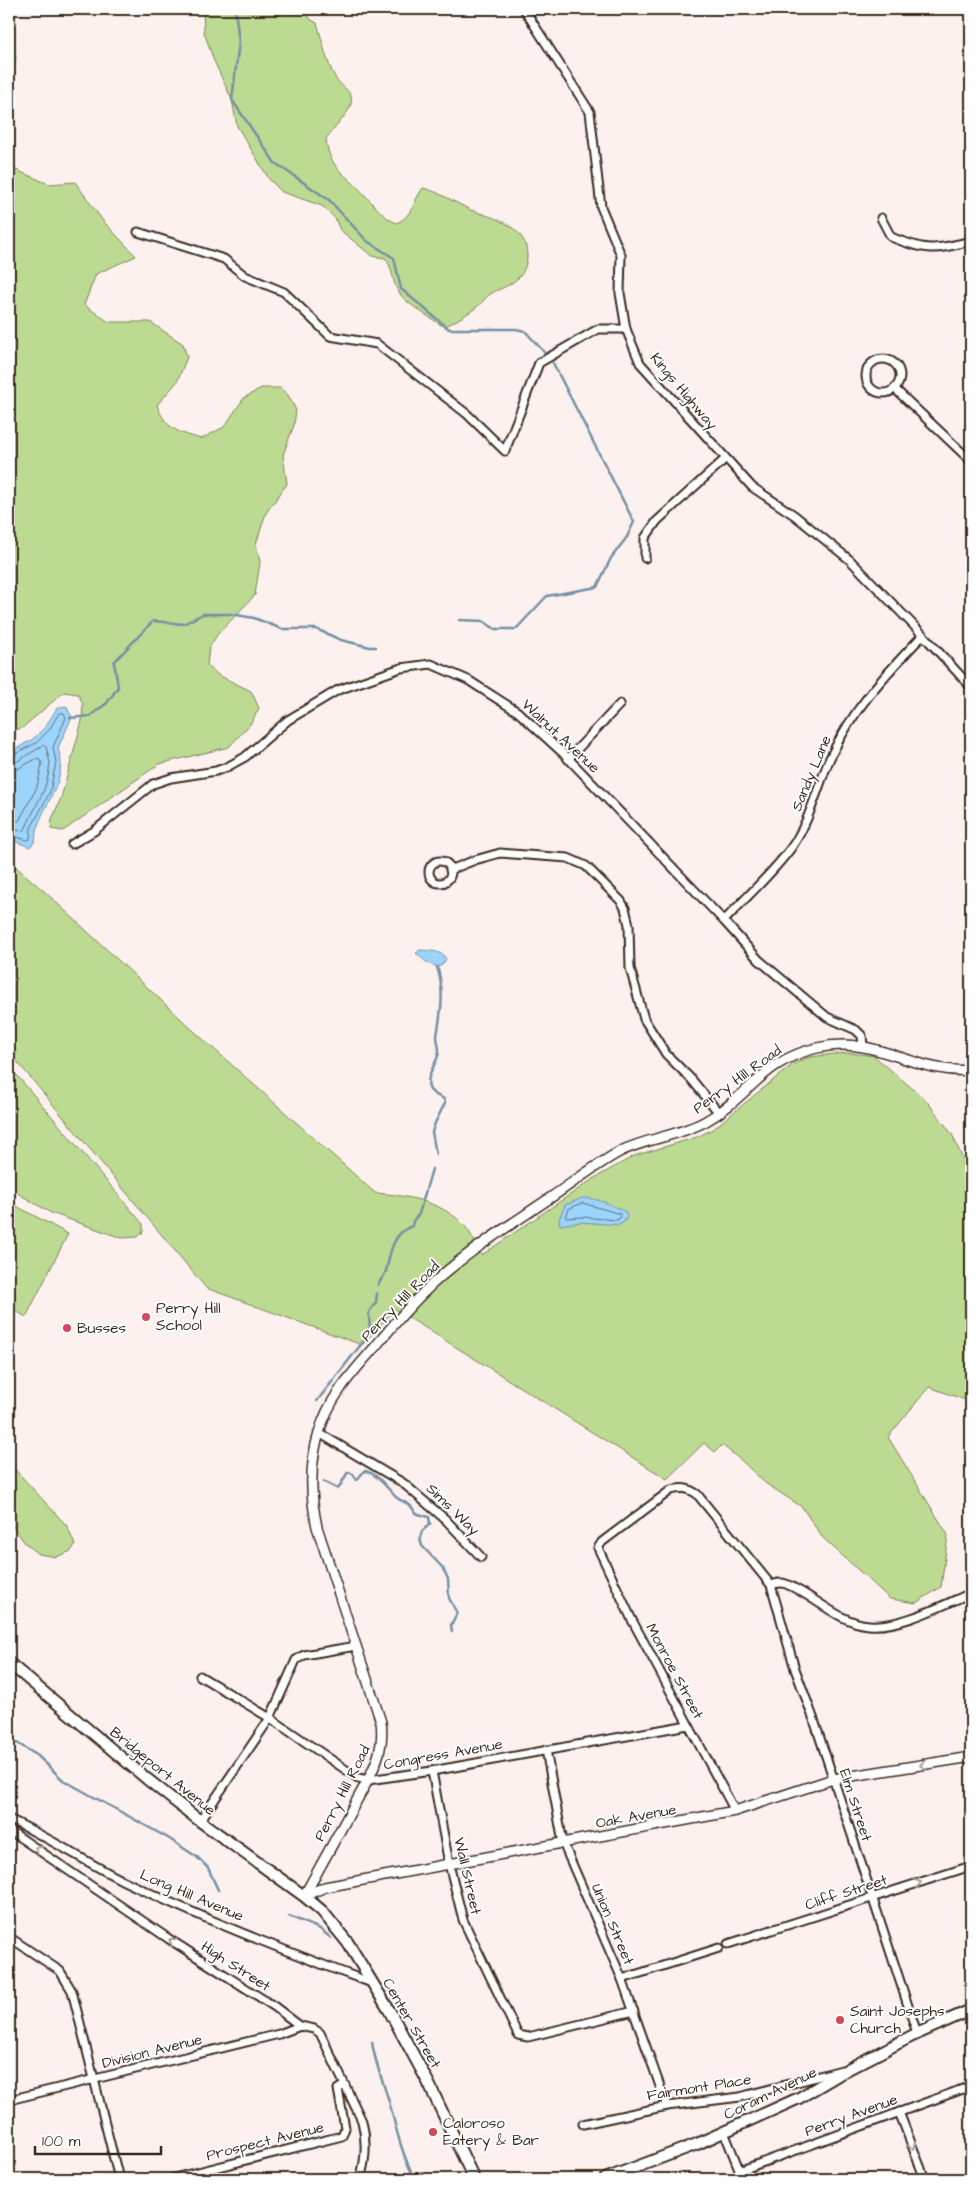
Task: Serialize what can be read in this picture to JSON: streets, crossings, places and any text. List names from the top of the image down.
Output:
{
  "streets": {
    "main road": ["Bridgeport Avenue", "Center Street", "Coram Avenue"],
    "street": [
      "Kings Highway",
      "Walnut Avenue",
      "Sandy Lane",
      "Perry Hill Road",
      "Sims Way",
      "Monroe Street",
      "Congress Avenue",
      "Elm Street",
      "Oak Avenue",
      "Wall Street",
      "Cliff Street",
      "Long Hill Avenue",
      "Union Street",
      "High Street",
      "Division Avenue",
      "Fairmont Place",
      "Perry Avenue",
      "Prospect Avenue"
    ]
  },
  "crossings": [
    ["Kings Highway", "Sandy Lane"],
    ["Walnut Avenue", "Sandy Lane"],
    ["Walnut Avenue", "Perry Hill Road"],
    ["Perry Hill Road", "Sims Way"],
    ["Perry Hill Road", "Congress Avenue"],
    ["Perry Hill Road", "Bridgeport Avenue"],
    ["Perry Hill Road", "Oak Avenue"],
    ["Perry Hill Road", "Center Street"],
    ["Monroe Street", "Congress Avenue"],
    ["Monroe Street", "Elm Street"],
    ["Monroe Street", "Oak Avenue"],
    ["Congress Avenue", "Wall Street"],
    ["Congress Avenue", "Union Street"],
    ["Bridgeport Avenue", "Oak Avenue"],
    ["Bridgeport Avenue", "Center Street"],
    ["Elm Street", "Oak Avenue"],
    ["Elm Street", "Cliff Street"],
    ["Elm Street", "Coram Avenue"],
    ["Oak Avenue", "Wall Street"],
    ["Oak Avenue", "Union Street"],
    ["Oak Avenue", "Center Street"],
    ["Wall Street", "Union Street"],
    ["Long Hill Avenue", "Center Street"],
    ["Union Street", "Fairmont Place"],
    ["High Street", "Division Avenue"],
    ["High Street", "Prospect Avenue"],
    ["Fairmont Place", "Coram Avenue"]
  ],
  "one_way": ["Cliff Street", "High Street"],
  "places": [
    "Perry Hill School",
    "Busses",
    "Saint Josephs Church",
    "Caloroso Eatery & Bar"
  ],
  "scale_bar": "100 m"
}
